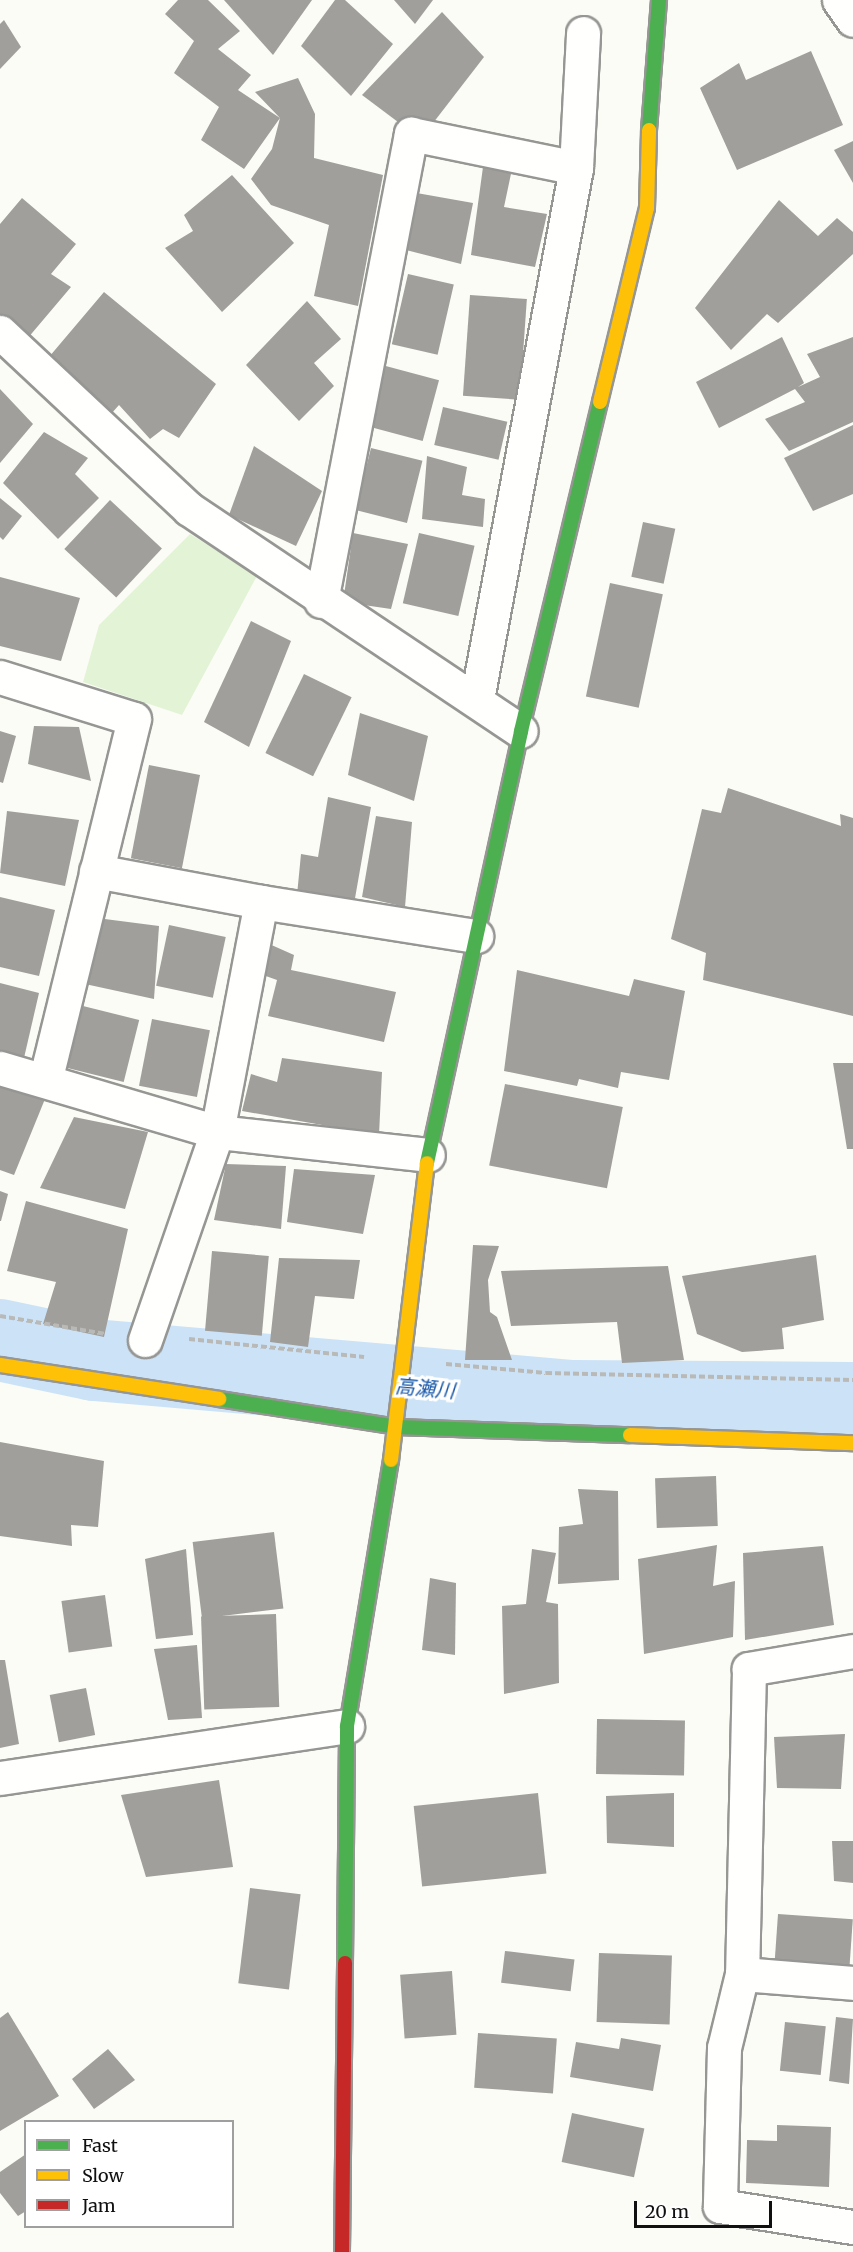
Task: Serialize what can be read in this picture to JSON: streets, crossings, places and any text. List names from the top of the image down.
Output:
{
  "water": ["高瀬川"],
  "legend": ["Fast", "Slow", "Jam"],
  "scale_bar": "20 m"
}
